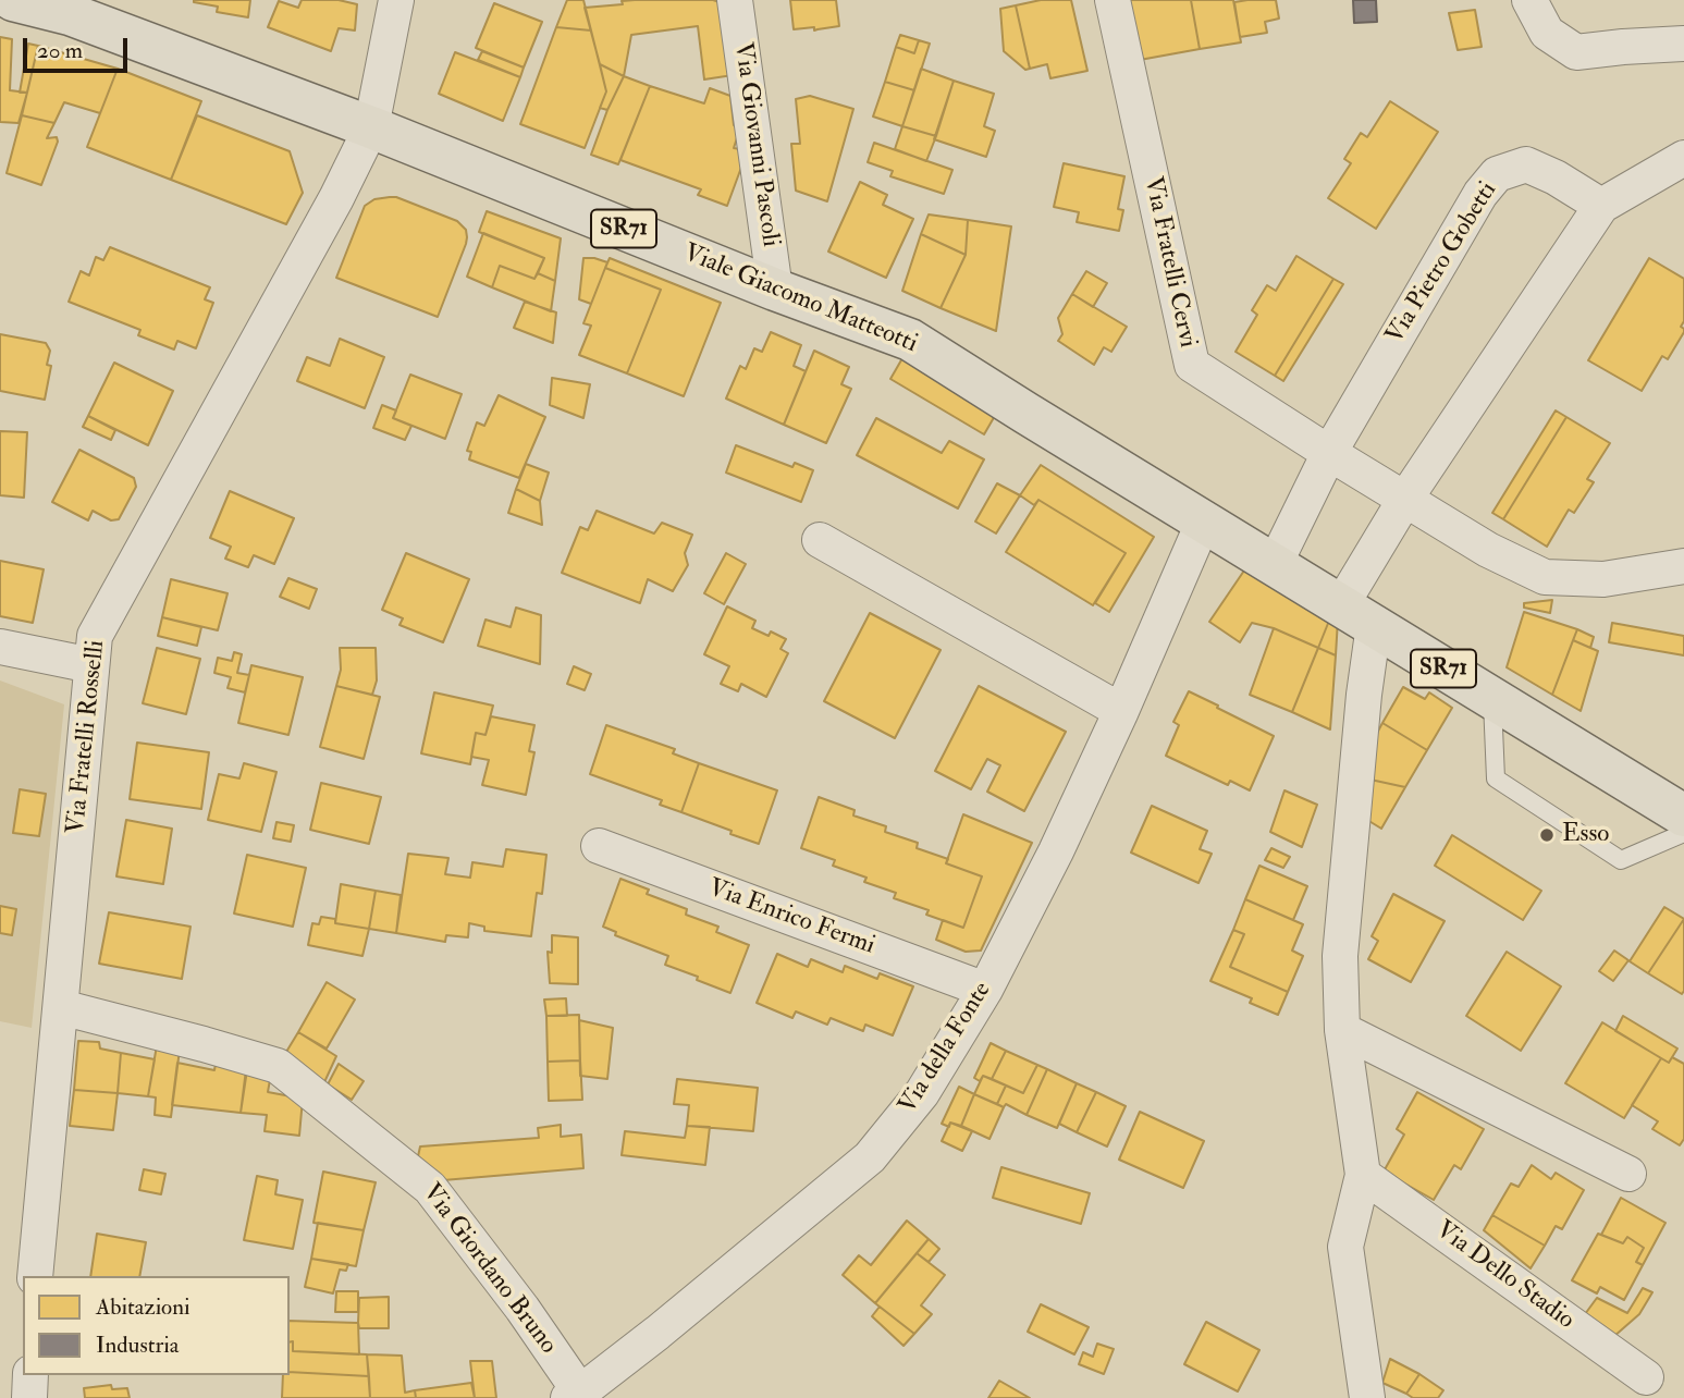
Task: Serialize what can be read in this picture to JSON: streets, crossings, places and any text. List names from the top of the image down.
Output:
{
  "streets": {
    "main road": ["SR71", "Viale Giacomo Matteotti"],
    "street": [
      "Via Giovanni Pascoli",
      "Via Fratelli Cervi",
      "Via Pietro Gobetti",
      "Via Fratelli Rosselli",
      "Via Enrico Fermi",
      "Via della Fonte",
      "Via Giordano Bruno",
      "Via Dello Stadio"
    ]
  },
  "crossings": [
    ["Via Giovanni Pascoli", "Viale Giacomo Matteotti"],
    ["Via Fratelli Cervi", "Via Pietro Gobetti"],
    ["Via Pietro Gobetti", "Viale Giacomo Matteotti"],
    ["Viale Giacomo Matteotti", "Via Fratelli Rosselli"],
    ["Viale Giacomo Matteotti", "Via della Fonte"],
    ["Via Fratelli Rosselli", "Via Giordano Bruno"],
    ["Via Enrico Fermi", "Via della Fonte"],
    ["Via della Fonte", "Via Giordano Bruno"]
  ],
  "places": ["Esso"],
  "legend": ["Abitazioni", "Industria"],
  "scale_bar": "20 m"
}
